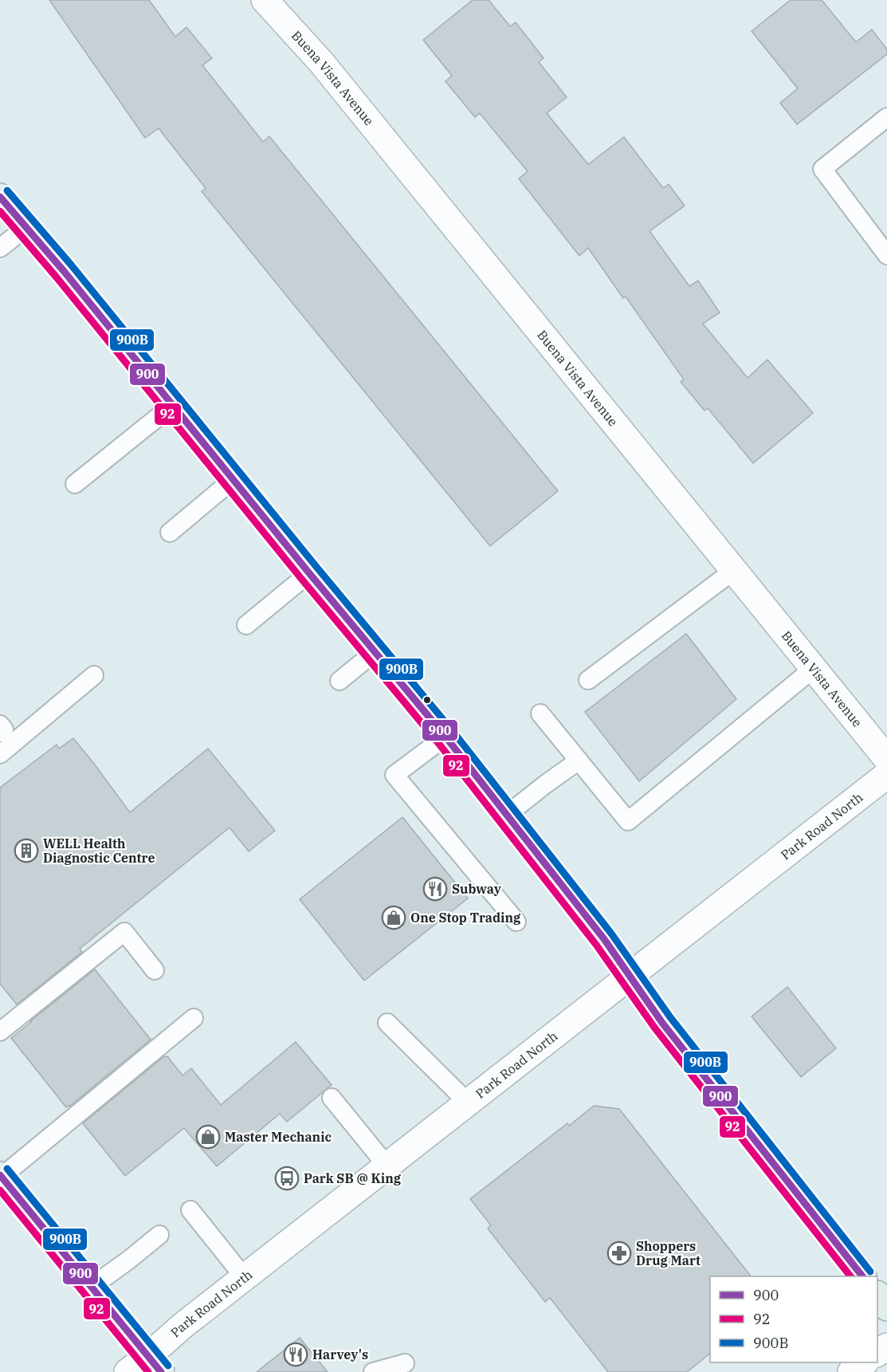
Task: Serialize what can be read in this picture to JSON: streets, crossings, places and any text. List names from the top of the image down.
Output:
{
  "streets": {
    "street": ["Buena Vista Avenue", "Park Road North"]
  },
  "places": {
    "building": ["WELL Health Diagnostic Centre"],
    "restaurant": ["Subway", "Harvey's"],
    "shop": ["One Stop Trading", "Master Mechanic"],
    "bus stop": ["Park SB @ King"],
    "pharmacy": ["Shoppers Drug Mart"]
  },
  "lines": ["transit line 900B", "transit line 900", "transit line 92"],
  "legend": ["900", "92", "900B"]
}
